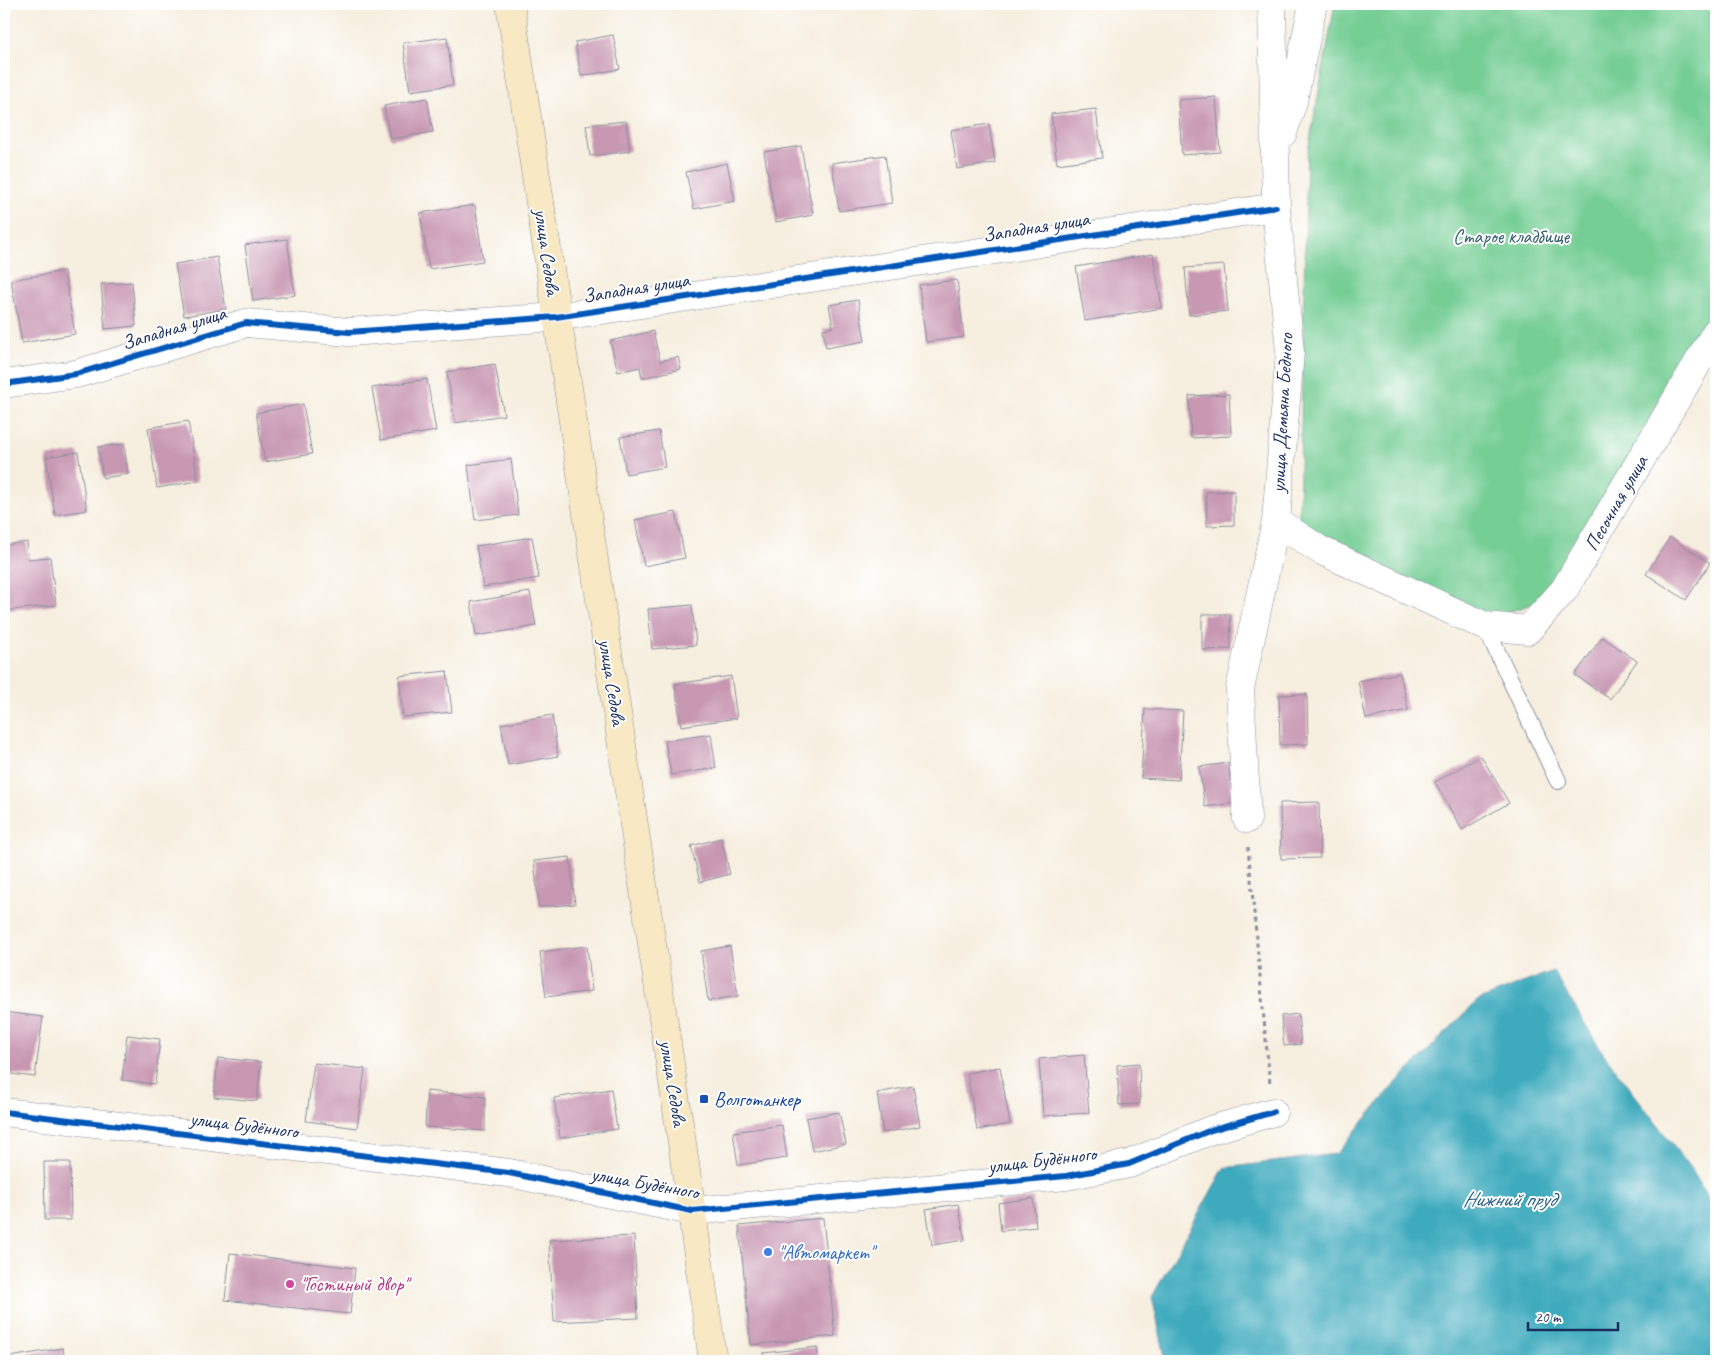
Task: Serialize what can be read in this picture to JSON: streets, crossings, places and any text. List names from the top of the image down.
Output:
{
  "streets": {
    "main road": ["улица Седова"],
    "street": [
      "Западная улица",
      "улица Демьяна Бедного",
      "Песочная улица",
      "улица Будённого"
    ]
  },
  "crossings": [
    ["Западная улица", "улица Седова"],
    ["Западная улица", "улица Демьяна Бедного"],
    ["улица Седова", "улица Будённого"],
    ["улица Демьяна Бедного", "Песочная улица"]
  ],
  "water": ["Нижний пруд"],
  "parks": ["Старое кладбище"],
  "places": {
    "transit": ["Волготанкер"],
    "other": ["\"Автомаркет\"", "\"Гостиный двор\""]
  },
  "scale_bar": "20 m"
}
